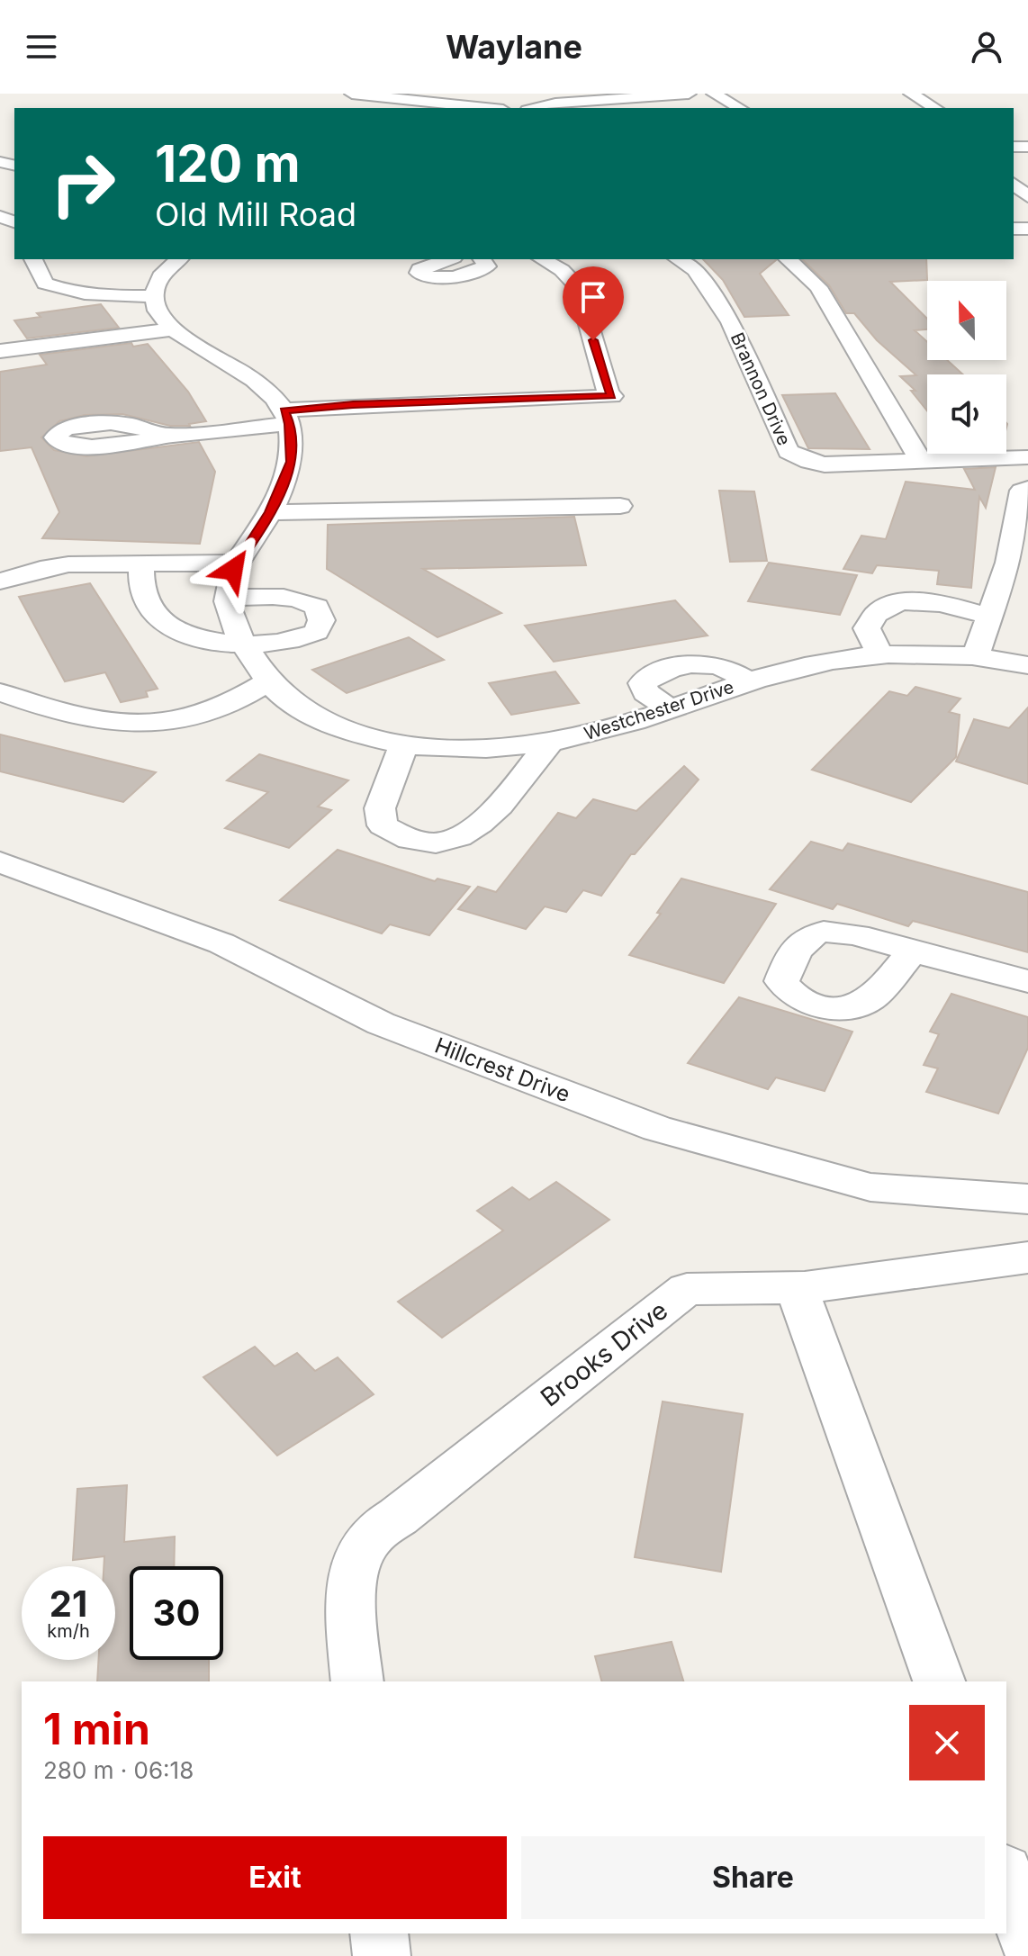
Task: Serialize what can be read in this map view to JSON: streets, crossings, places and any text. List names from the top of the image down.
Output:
{
  "streets": {
    "street": [
      "Brannon Drive",
      "Westchester Drive",
      "Hillcrest Drive",
      "Brooks Drive"
    ]
  },
  "north": "top",
  "page": {
    "header": "Waylane",
    "turn": ["120 m", "Old Mill Road"],
    "speed": "21 km/h",
    "limit": "30",
    "heading": ["1 min", "280 m · 06:18"],
    "buttons": ["Exit", "Share"]
  }
}
